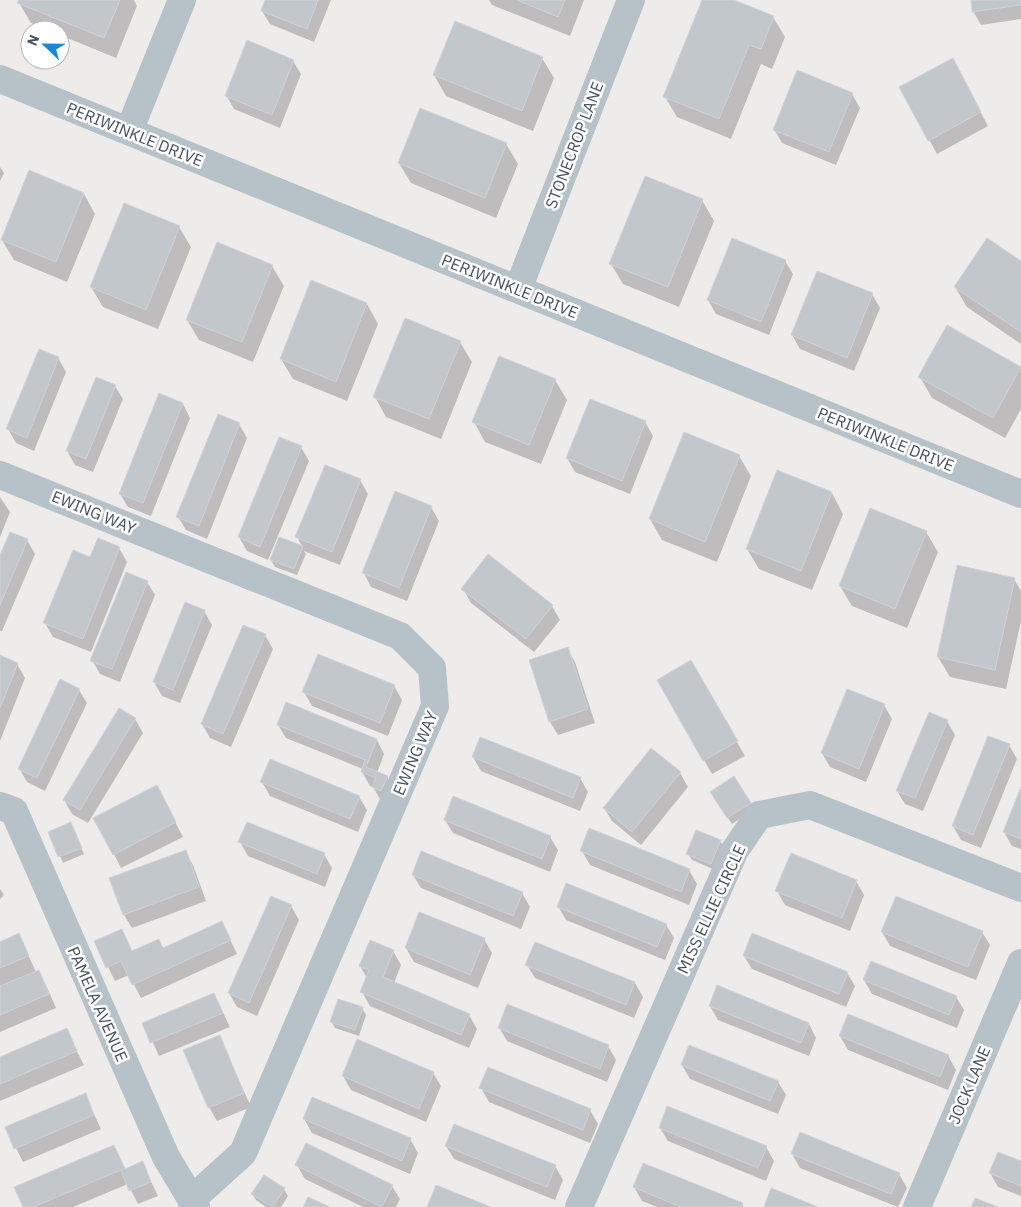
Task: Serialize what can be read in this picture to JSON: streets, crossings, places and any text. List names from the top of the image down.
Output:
{
  "streets": {
    "street": [
      "PERIWINKLE DRIVE",
      "STONECROP LANE",
      "EWING WAY",
      "MISS ELLIE CIRCLE",
      "PAMELA AVENUE",
      "JOCK LANE"
    ]
  },
  "crossings": [
    ["PERIWINKLE DRIVE", "STONECROP LANE"],
    ["EWING WAY", "PAMELA AVENUE"]
  ],
  "north": "left"
}
